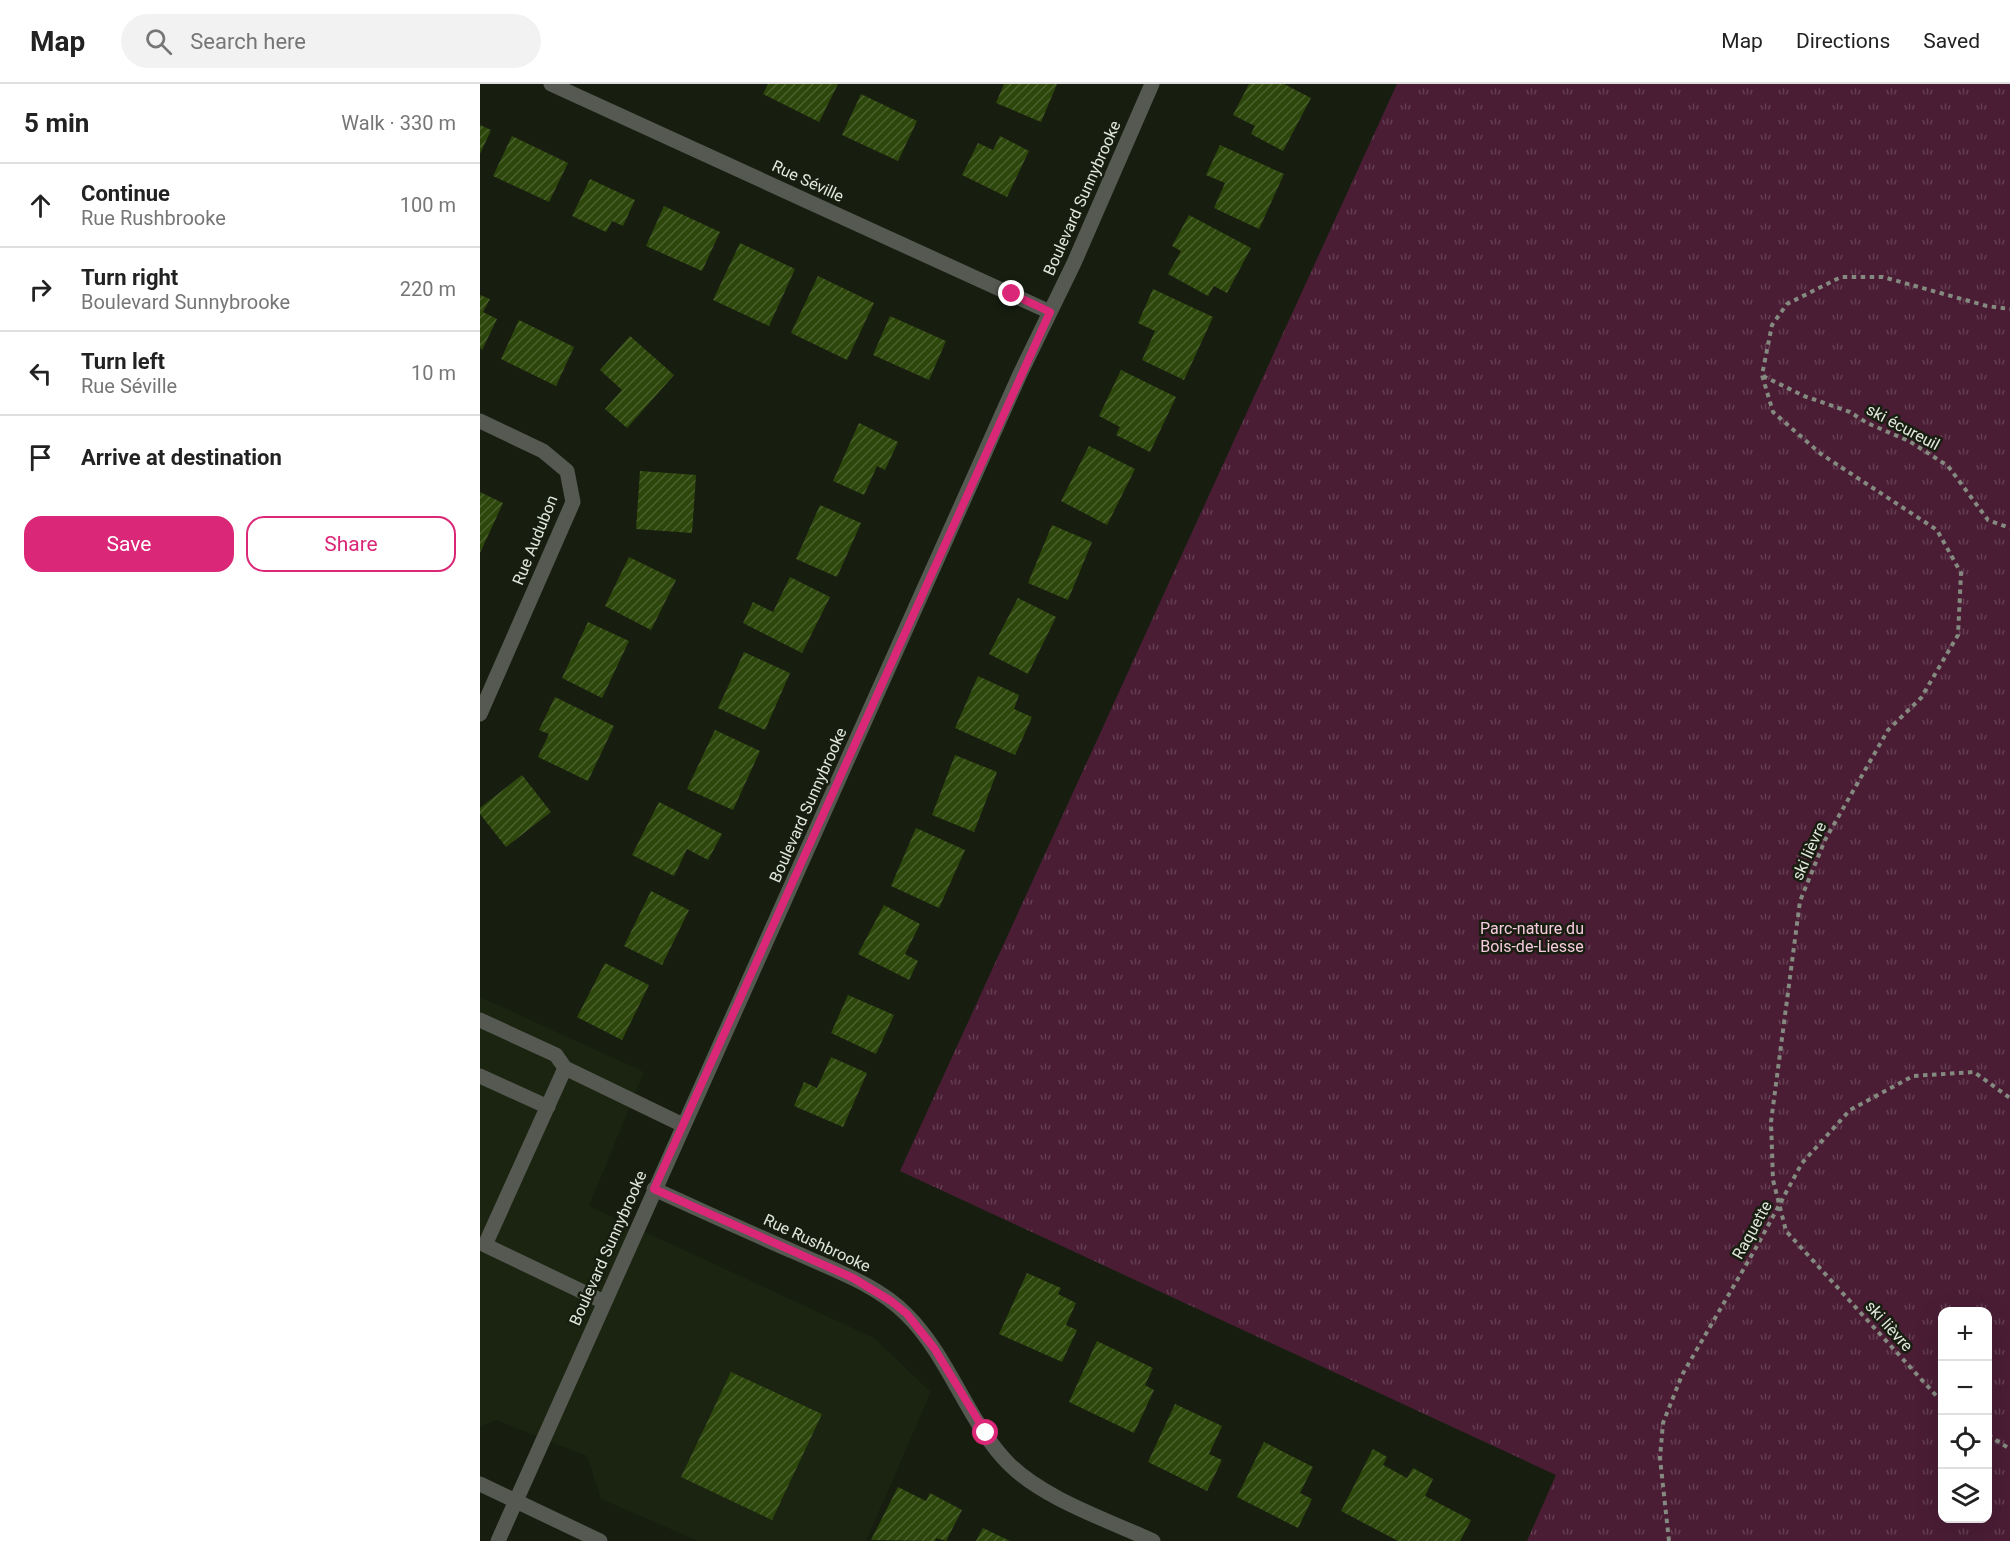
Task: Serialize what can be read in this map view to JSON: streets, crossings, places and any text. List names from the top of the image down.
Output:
{
  "streets": {
    "street": [
      "Rue Séville",
      "Boulevard Sunnybrooke",
      "Rue Audubon",
      "Rue Rushbrooke"
    ],
    "path": ["ski écureuil", "ski lièvre", "Raquette"]
  },
  "crossings": [
    ["Rue Séville", "Boulevard Sunnybrooke"],
    ["Boulevard Sunnybrooke", "Rue Rushbrooke"],
    ["ski écureuil", "ski lièvre"],
    ["ski lièvre", "Raquette"]
  ],
  "parks": ["Parc-nature du Bois-de-Liesse"],
  "page": {
    "header": "Map",
    "search": "Search here",
    "nav": ["Map", "Directions", "Saved"],
    "heading": ["5 min", "Walk · 330 m"],
    "list": [
      ["Continue", "Rue Rushbrooke", "100 m"],
      ["Turn right", "Boulevard Sunnybrooke", "220 m"],
      ["Turn left", "Rue Séville", "10 m"],
      "Arrive at destination"
    ],
    "buttons": ["Save", "Share"],
    "map_buttons": ["+", "−"]
  }
}
